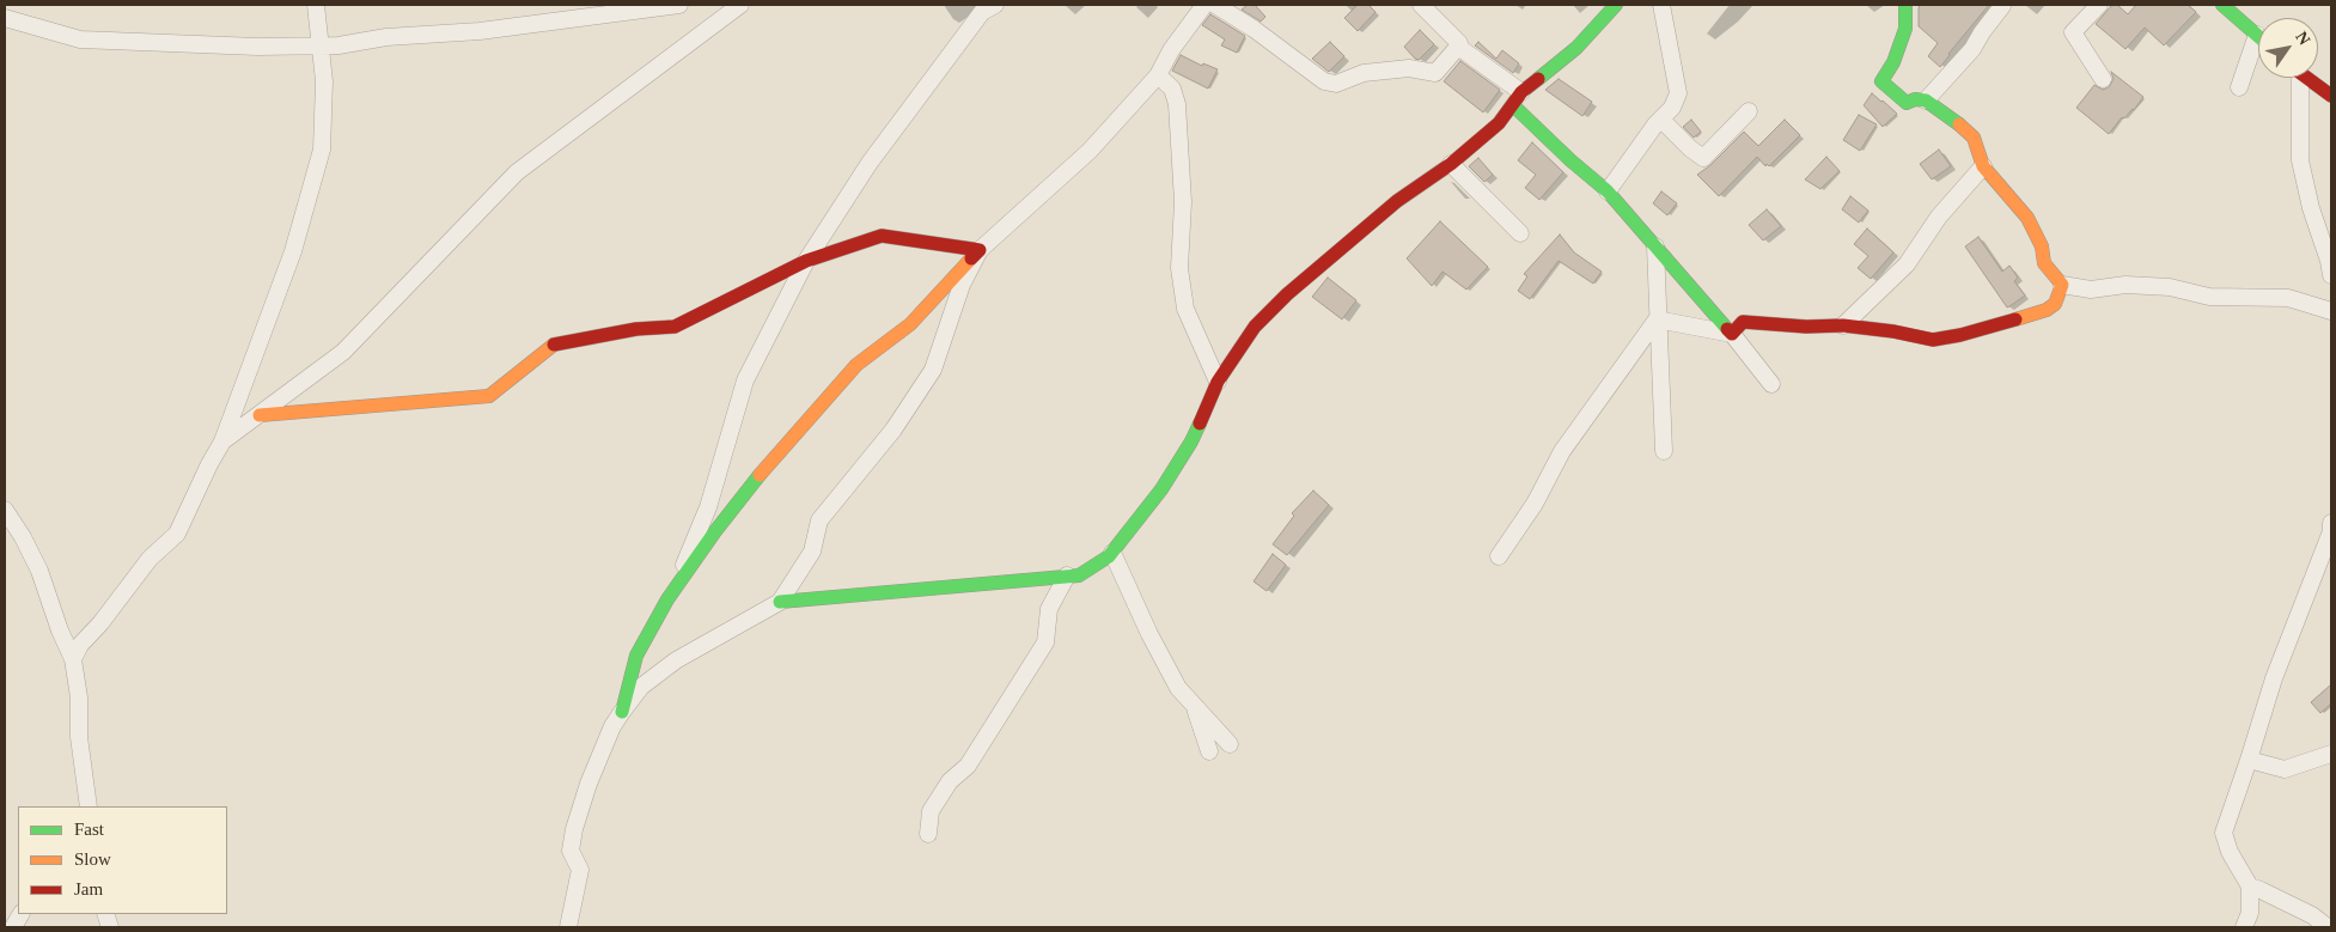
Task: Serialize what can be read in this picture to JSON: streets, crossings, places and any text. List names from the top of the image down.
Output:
{
  "legend": ["Fast", "Slow", "Jam"],
  "north": "top right"
}
